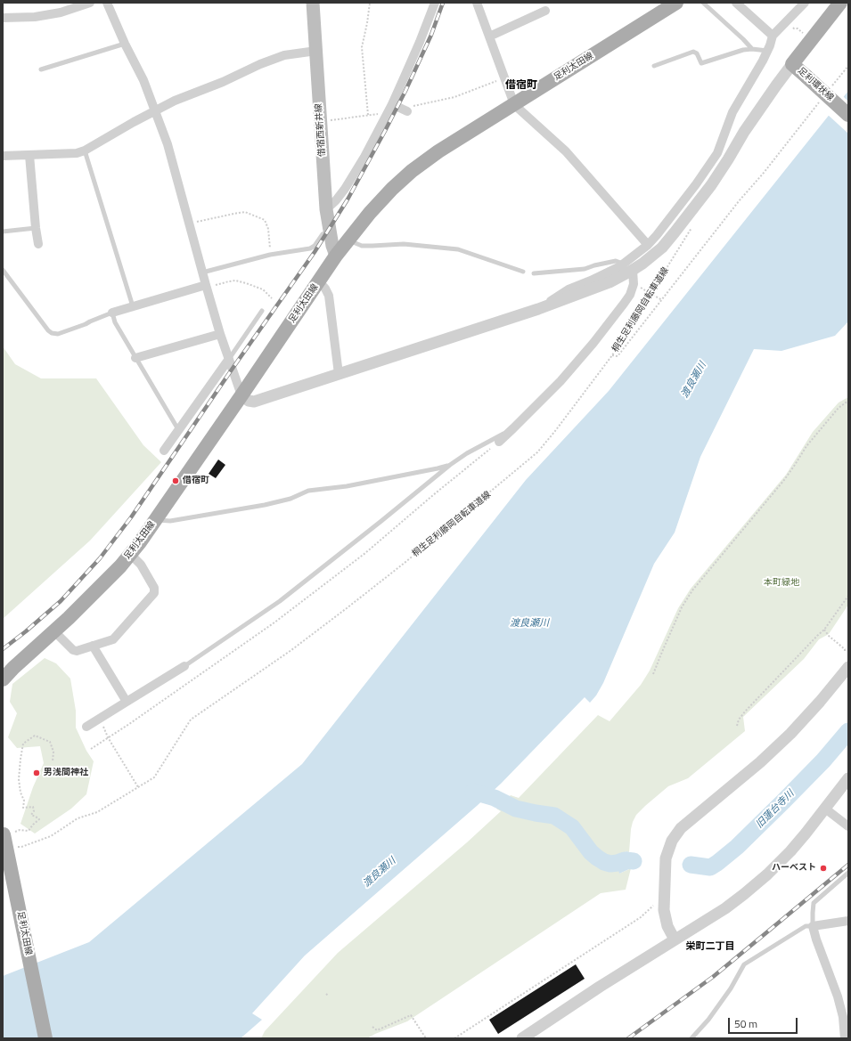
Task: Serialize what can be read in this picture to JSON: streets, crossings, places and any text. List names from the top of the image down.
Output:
{
  "streets": {
    "main road": ["足利太田線", "足利環状線", "借宿西新井線"],
    "path": ["桐生足利藤岡自転車道線"]
  },
  "crossings": [
    ["足利太田線", "借宿西新井線"]
  ],
  "districts": ["借宿町", "栄町二丁目"],
  "water": ["渡良瀬川", "旧蓮台寺川"],
  "parks": ["本町緑地"],
  "places": ["借宿町", "男浅間神社", "ハーベスト"],
  "scale_bar": "50 m"
}
